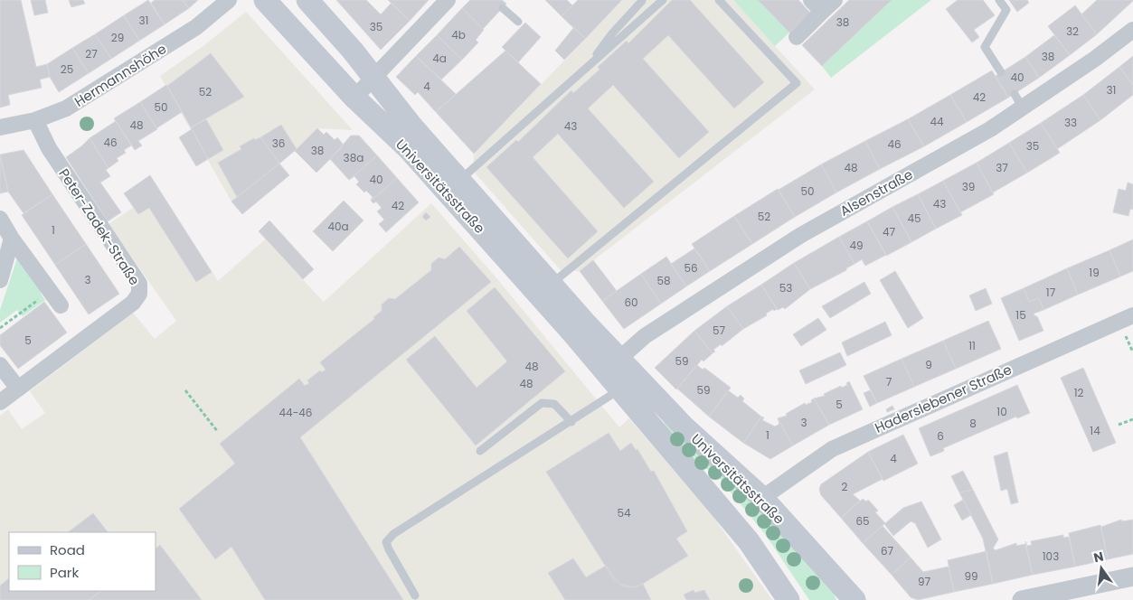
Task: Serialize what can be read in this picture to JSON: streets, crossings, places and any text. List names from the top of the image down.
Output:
{
  "streets": {
    "main road": ["Universitätsstraße"],
    "street": [
      "Hermannshöhe",
      "Alsenstraße",
      "Peter-Zadek-Straße",
      "Haderslebener Straße"
    ]
  },
  "crossings": [
    ["Hermannshöhe", "Peter-Zadek-Straße"],
    ["Universitätsstraße", "Alsenstraße"],
    ["Universitätsstraße", "Haderslebener Straße"]
  ],
  "house_numbers": [
    "31",
    "38",
    "35",
    "32",
    "4b",
    "29",
    "27",
    "38",
    "4a",
    "25",
    "40",
    "4",
    "31",
    "52",
    "42",
    "50",
    "44",
    "33",
    "48",
    "43",
    "46",
    "36",
    "46",
    "35",
    "38",
    "38a",
    "48",
    "37",
    "40",
    "39",
    "50",
    "43",
    "42",
    "52",
    "45",
    "40a",
    "1",
    "47",
    "49",
    "56",
    "19",
    "3",
    "58",
    "53",
    "17",
    "60",
    "15",
    "57",
    "5",
    "11",
    "59",
    "9",
    "48",
    "7",
    "48",
    "59",
    "12",
    "5",
    "10",
    "44-46",
    "3",
    "8",
    "14",
    "1",
    "6",
    "4",
    "2",
    "54",
    "65",
    "67",
    "103",
    "99",
    "97"
  ],
  "legend": ["Road", "Park"],
  "north": "top"
}
